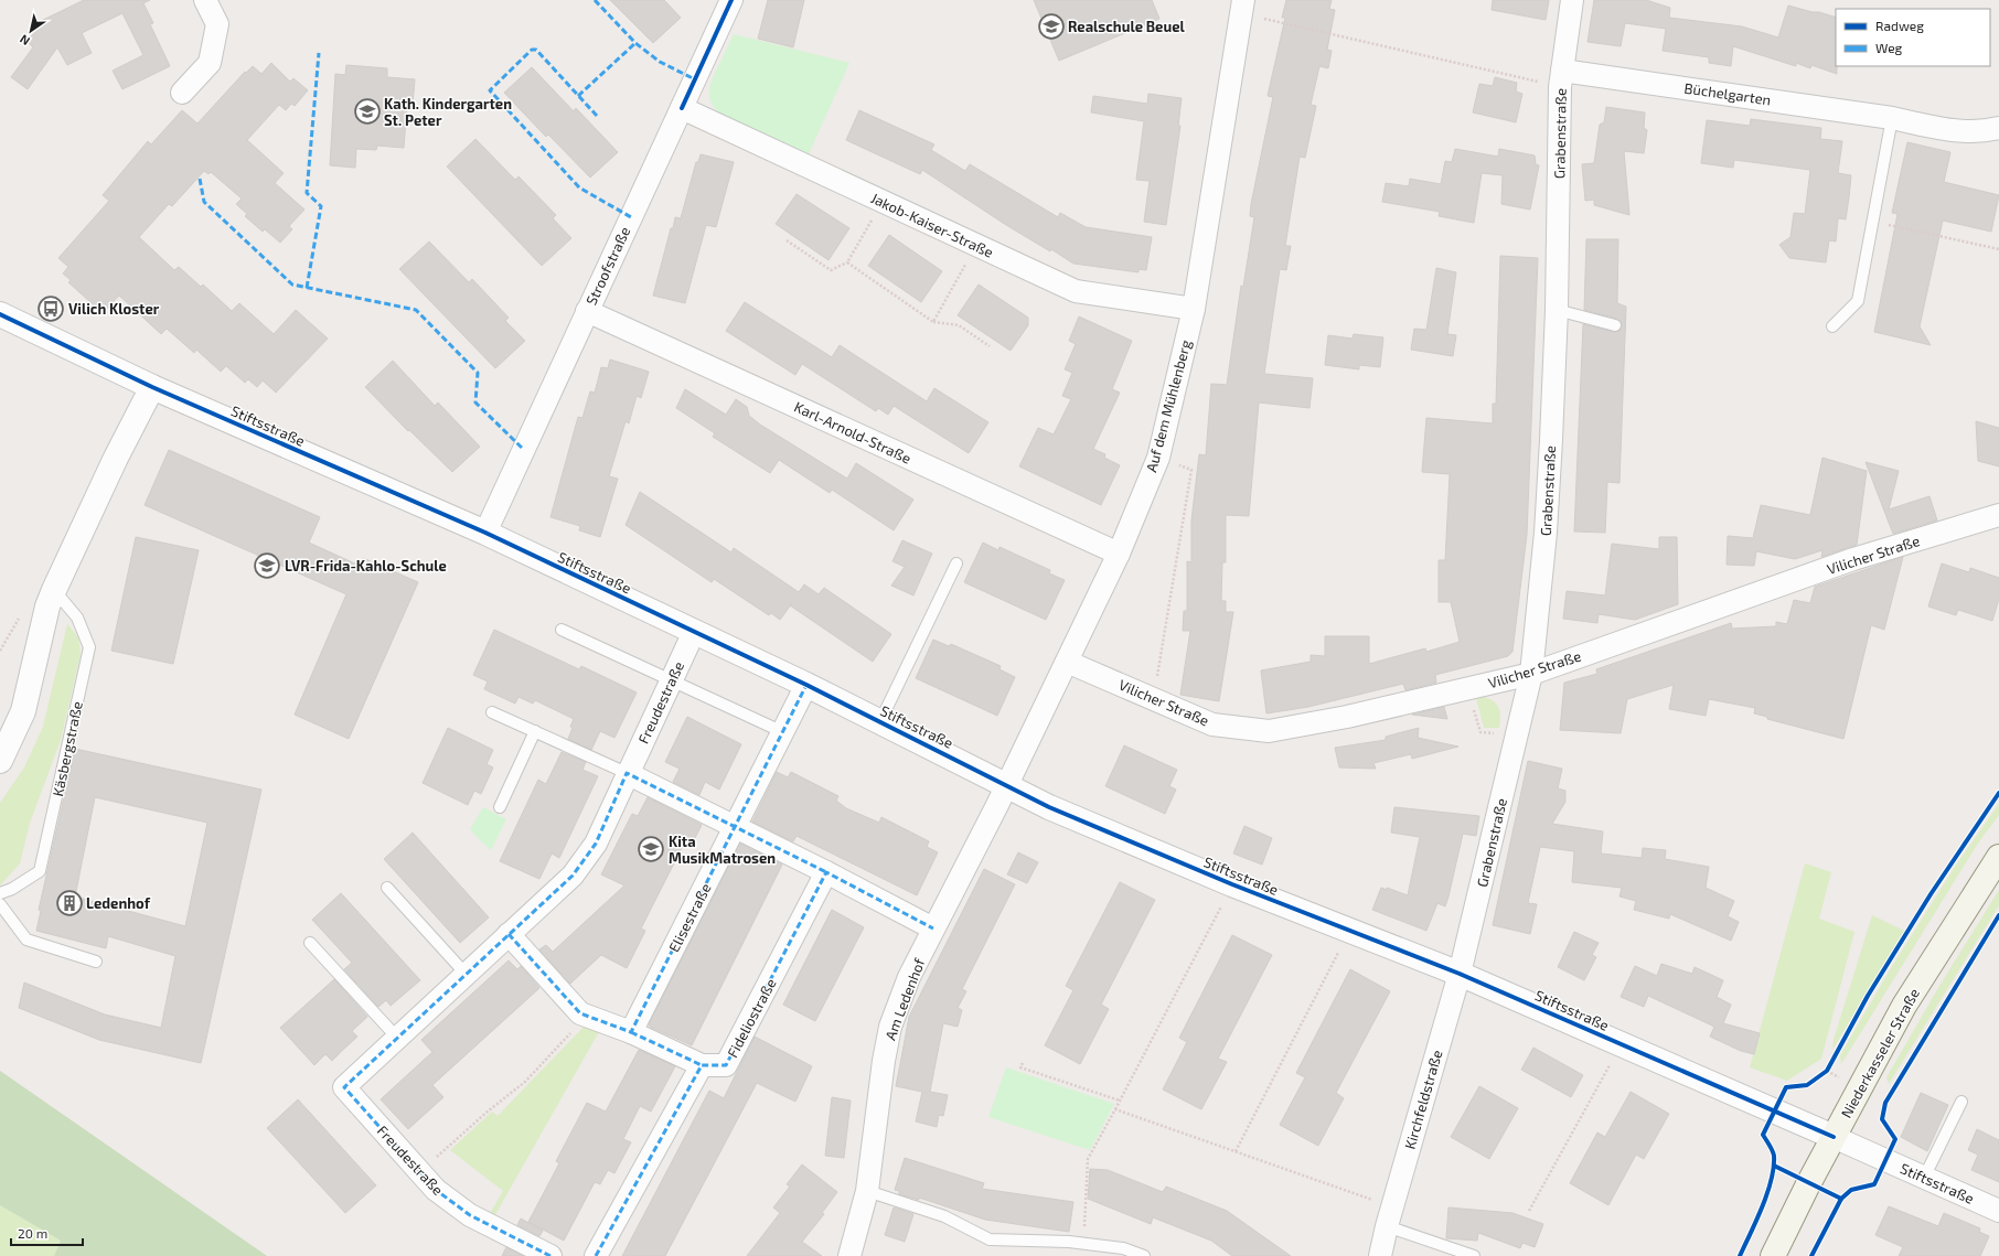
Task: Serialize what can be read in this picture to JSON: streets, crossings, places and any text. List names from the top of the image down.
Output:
{
  "streets": {
    "main road": ["Niederkasseler Straße"],
    "street": [
      "Büchelgarten",
      "Grabenstraße",
      "Jakob-Kaiser-Straße",
      "Stroofstraße",
      "Auf dem Mühlenberg",
      "Stiftsstraße",
      "Karl-Arnold-Straße",
      "Vilicher Straße",
      "Freudestraße",
      "Elisestraße",
      "Am Ledenhof",
      "Fideliostraße",
      "Kirchfeldstraße"
    ],
    "lane": ["Käsbergstraße"]
  },
  "crossings": [
    ["Büchelgarten", "Grabenstraße"],
    ["Grabenstraße", "Stiftsstraße"],
    ["Grabenstraße", "Vilicher Straße"],
    ["Grabenstraße", "Kirchfeldstraße"],
    ["Jakob-Kaiser-Straße", "Stroofstraße"],
    ["Jakob-Kaiser-Straße", "Auf dem Mühlenberg"],
    ["Stroofstraße", "Stiftsstraße"],
    ["Stroofstraße", "Karl-Arnold-Straße"],
    ["Auf dem Mühlenberg", "Stiftsstraße"],
    ["Auf dem Mühlenberg", "Karl-Arnold-Straße"],
    ["Auf dem Mühlenberg", "Vilicher Straße"],
    ["Auf dem Mühlenberg", "Am Ledenhof"],
    ["Stiftsstraße", "Freudestraße"],
    ["Stiftsstraße", "Elisestraße"],
    ["Stiftsstraße", "Am Ledenhof"],
    ["Stiftsstraße", "Niederkasseler Straße"],
    ["Stiftsstraße", "Kirchfeldstraße"]
  ],
  "places": {
    "school or university": [
      "Realschule Beuel",
      "Kath. Kindergarten St. Peter",
      "LVR-Frida-Kahlo-Schule",
      "Kita MusikMatrosen"
    ],
    "bus stop": ["Vilich Kloster"],
    "building": ["Ledenhof"]
  },
  "legend": ["Radweg", "Weg"],
  "scale_bar": "20 m",
  "north": "bottom left"
}
